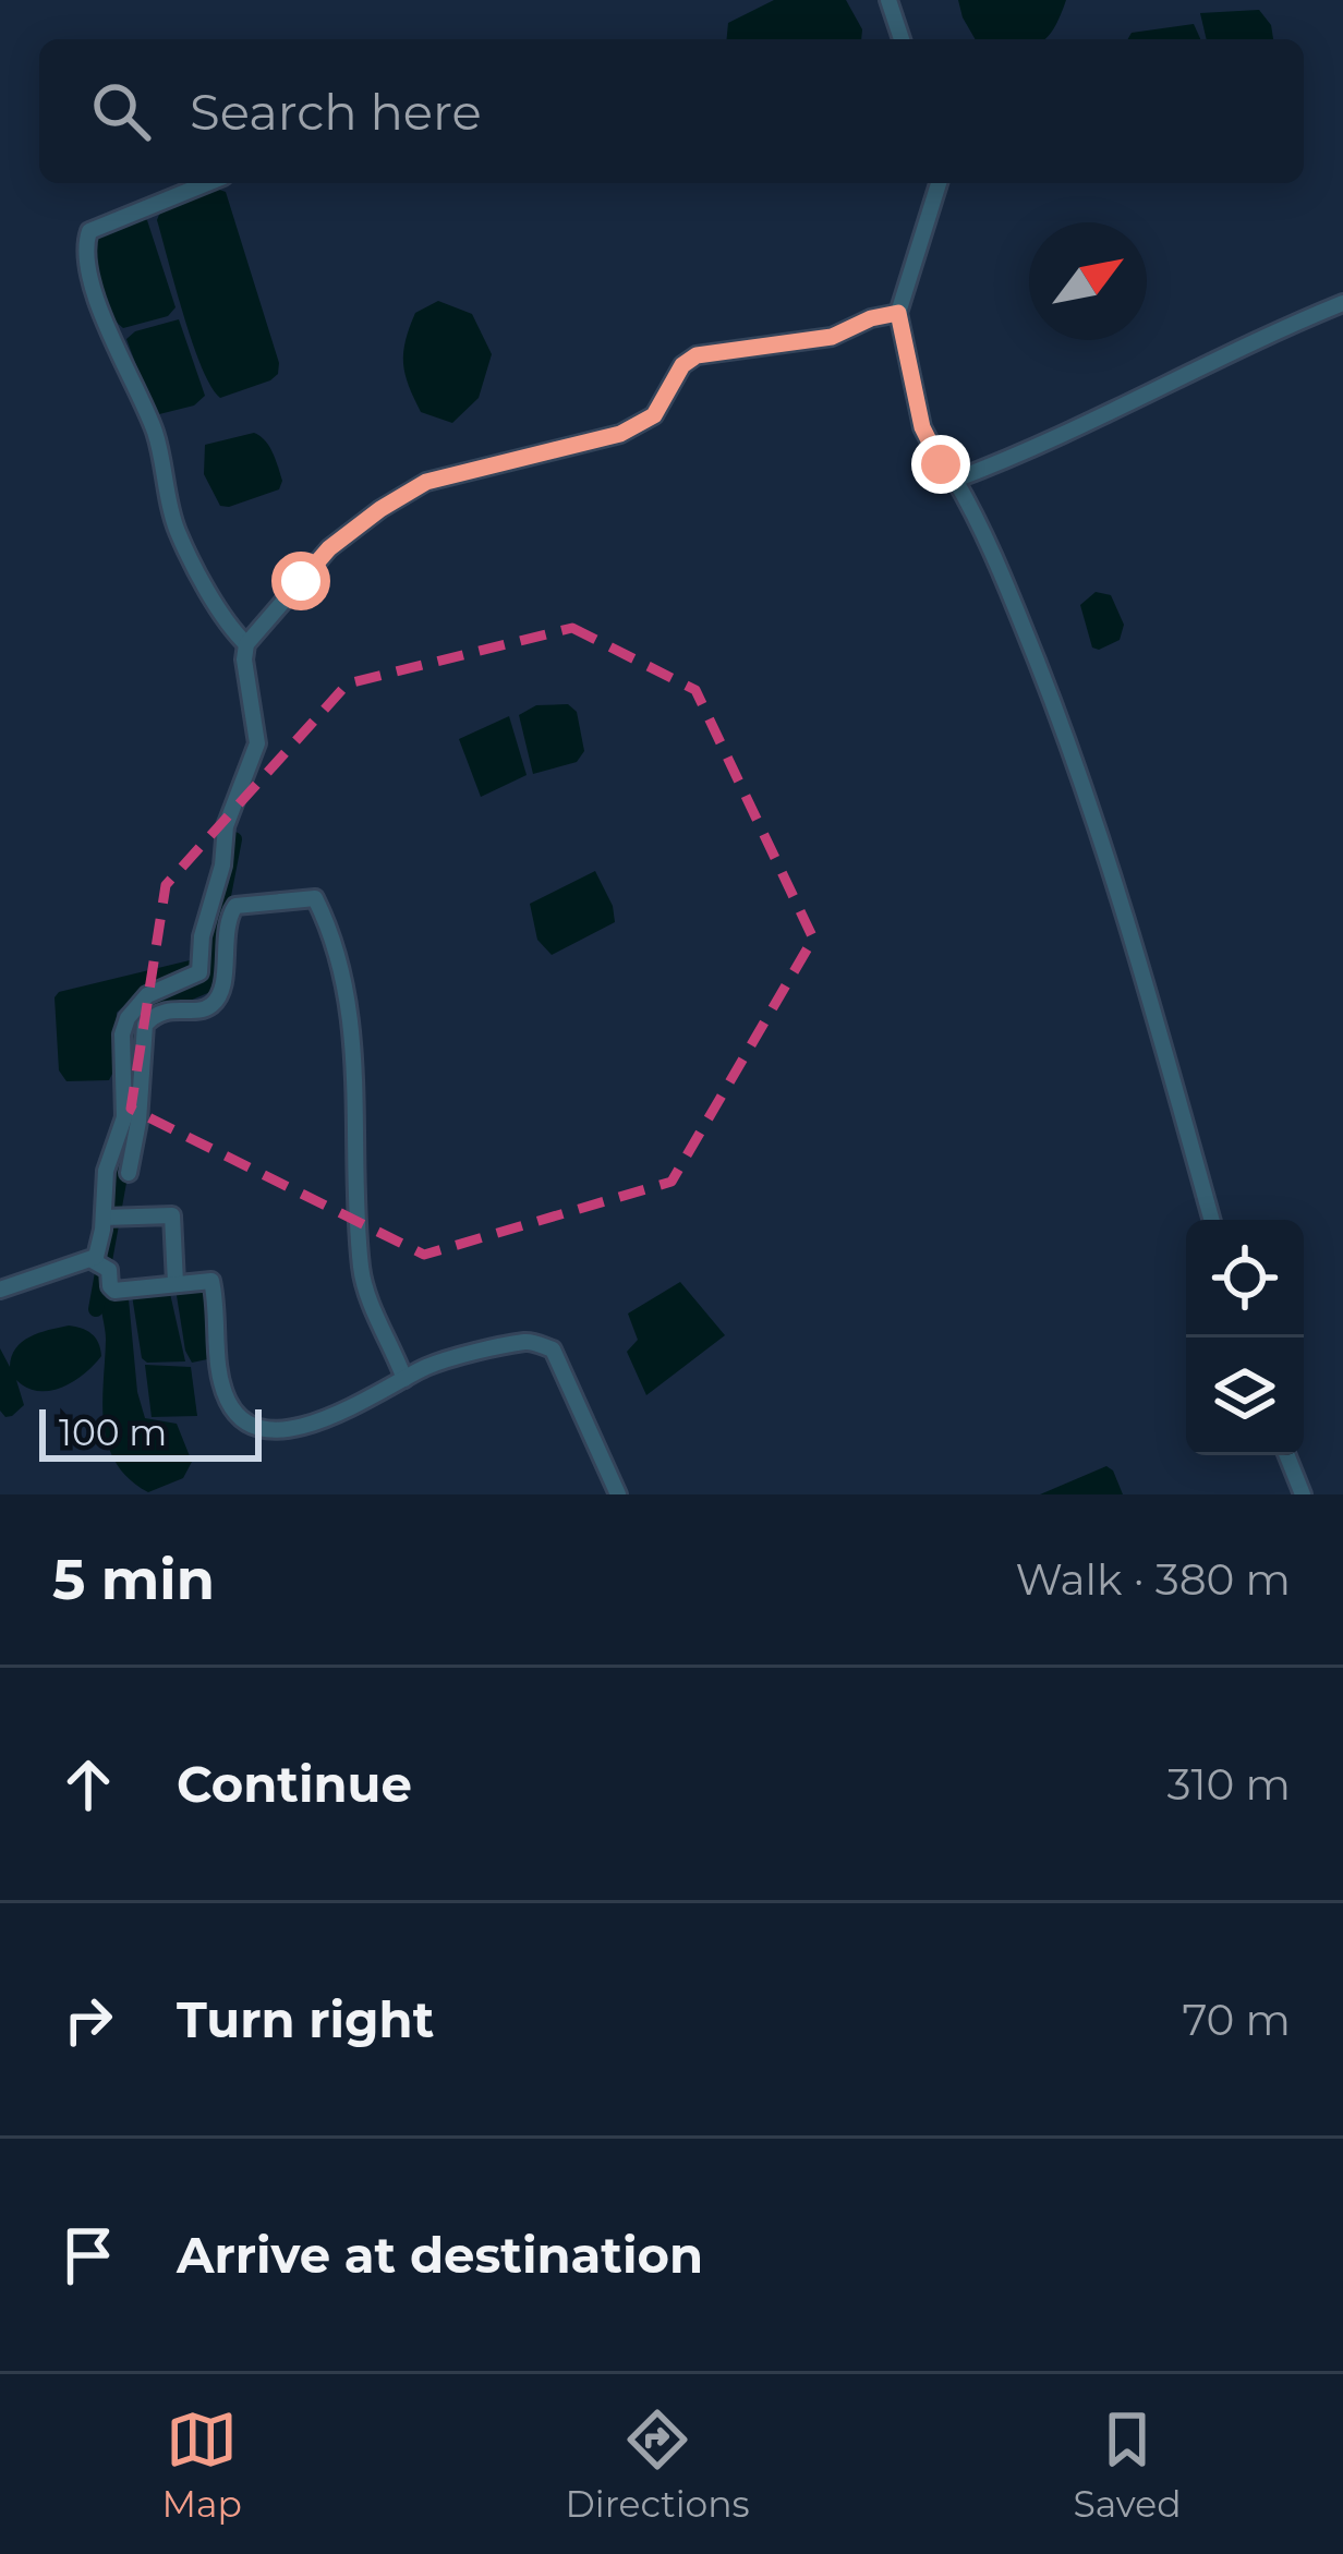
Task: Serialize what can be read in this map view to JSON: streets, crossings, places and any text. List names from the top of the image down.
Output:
{
  "scale_bar": "100 m",
  "north": "top right",
  "page": {
    "search": "Search here",
    "scale": "100 m",
    "heading": ["5 min", "Walk · 380 m"],
    "list": [
      ["Continue", "310 m"],
      ["Turn right", "70 m"],
      "Arrive at destination"
    ],
    "nav": ["Map", "Directions", "Saved"]
  }
}
